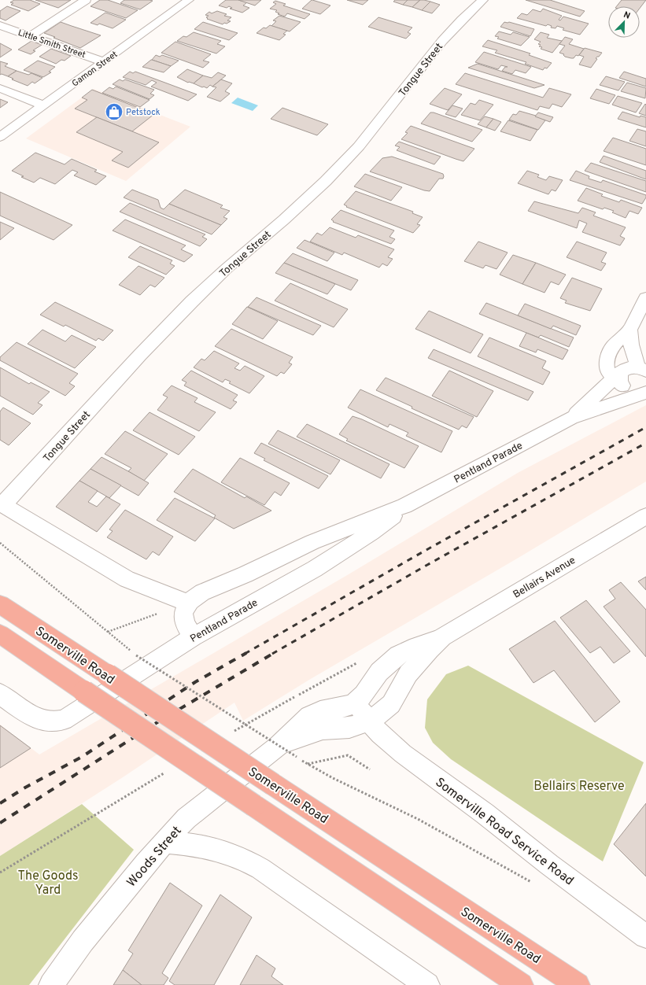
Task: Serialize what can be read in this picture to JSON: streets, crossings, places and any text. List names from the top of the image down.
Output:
{
  "streets": {
    "main road": ["Somerville Road"],
    "street": [
      "Little Smith Street",
      "Gamon Street",
      "Tongue Street",
      "Pentland Parade",
      "Bellairs Avenue",
      "Somerville Road Service Road",
      "Woods Street"
    ]
  },
  "crossings": [
    ["Little Smith Street", "Gamon Street"],
    ["Bellairs Avenue", "Somerville Road Service Road"],
    ["Bellairs Avenue", "Woods Street"],
    ["Somerville Road Service Road", "Woods Street"]
  ],
  "parks": ["Bellairs Reserve", "The Goods Yard"],
  "places": {
    "shop": ["Petstock"]
  },
  "north": "top right"
}
